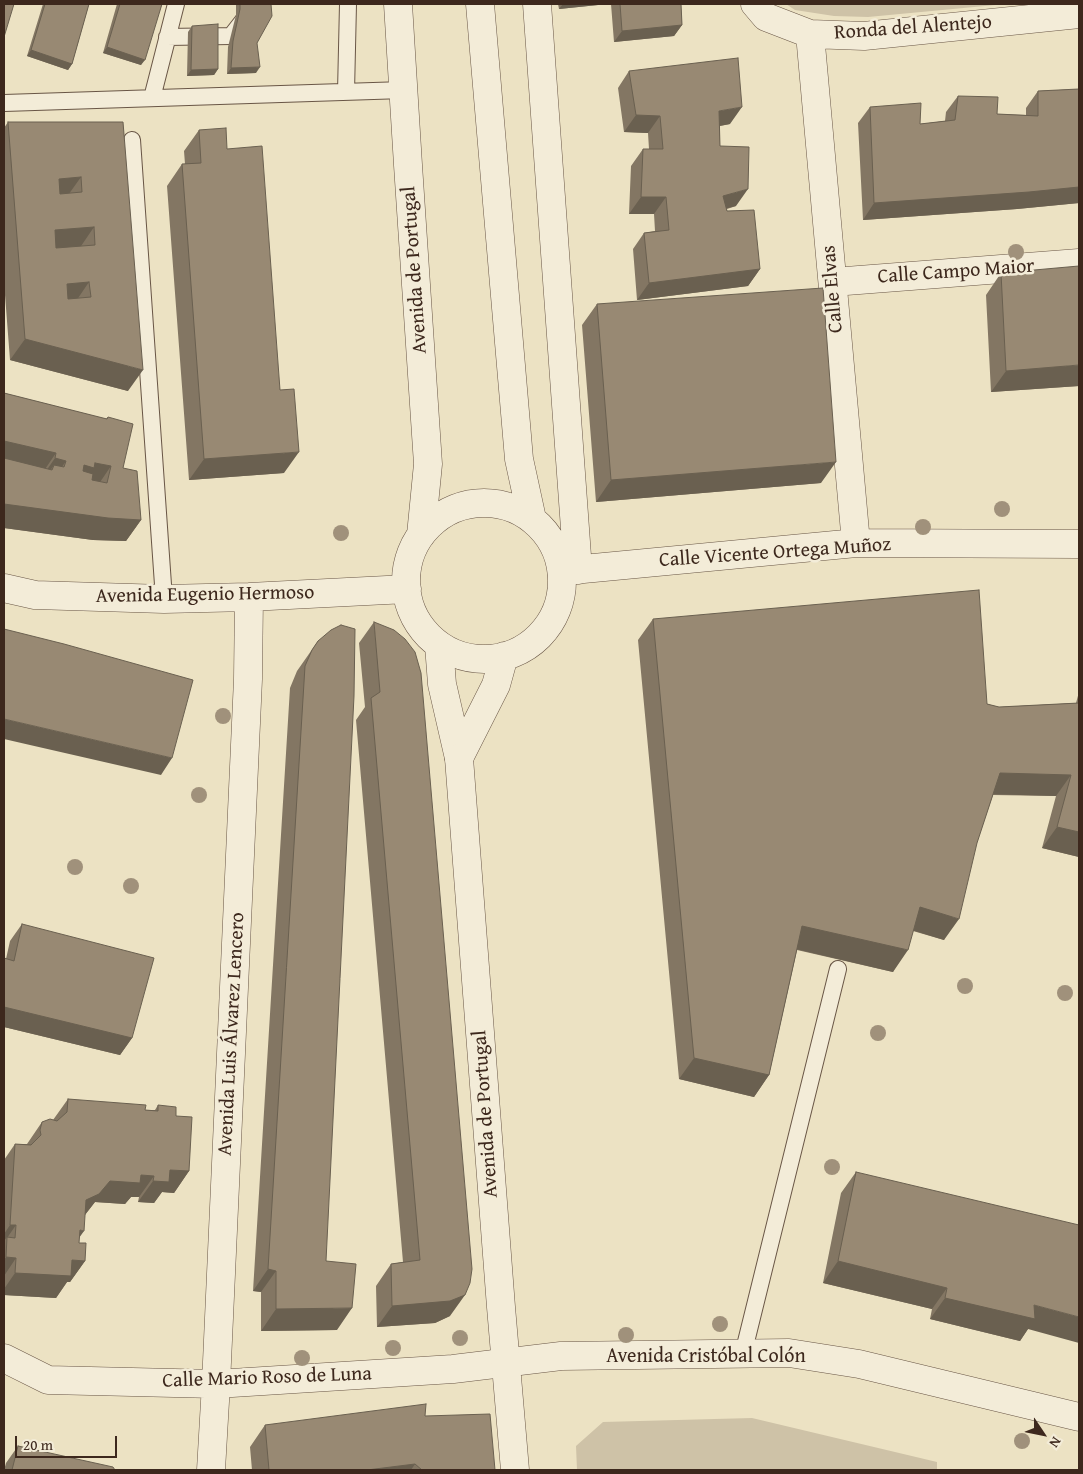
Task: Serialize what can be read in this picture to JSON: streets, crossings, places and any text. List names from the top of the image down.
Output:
{
  "streets": {
    "street": [
      "Ronda del Alentejo",
      "Avenida de Portugal",
      "Calle Campo Maior",
      "Calle Elvas",
      "Calle Vicente Ortega Muñoz",
      "Avenida Eugenio Hermoso",
      "Avenida Luis Álvarez Lencero",
      "Avenida Cristóbal Colón",
      "Calle Mario Roso de Luna"
    ]
  },
  "crossings": [
    ["Ronda del Alentejo", "Calle Elvas"],
    ["Avenida de Portugal", "Calle Vicente Ortega Muñoz"],
    ["Avenida de Portugal", "Avenida Eugenio Hermoso"],
    ["Avenida de Portugal", "Avenida Cristóbal Colón"],
    ["Avenida de Portugal", "Calle Mario Roso de Luna"],
    ["Calle Campo Maior", "Calle Elvas"],
    ["Calle Elvas", "Calle Vicente Ortega Muñoz"],
    ["Calle Vicente Ortega Muñoz", "Avenida Eugenio Hermoso"],
    ["Avenida Eugenio Hermoso", "Avenida Luis Álvarez Lencero"],
    ["Avenida Luis Álvarez Lencero", "Calle Mario Roso de Luna"],
    ["Avenida Cristóbal Colón", "Calle Mario Roso de Luna"]
  ],
  "scale_bar": "20 m",
  "north": "bottom right"
}
